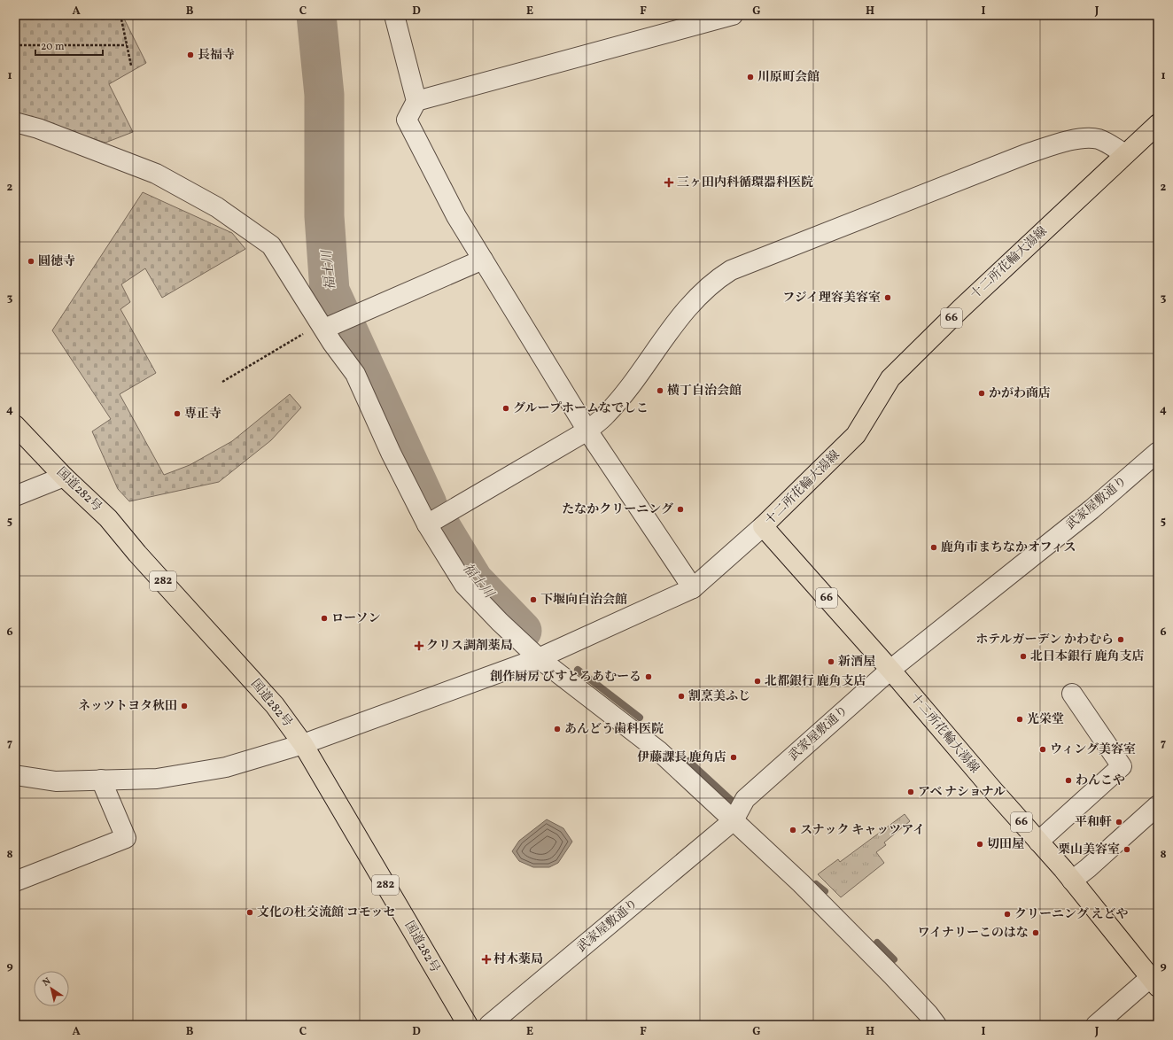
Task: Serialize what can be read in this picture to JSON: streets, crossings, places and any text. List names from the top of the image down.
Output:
{
  "streets": {
    "main road": [
      "十二所花輪大湯線",
      "66",
      "国道282号",
      "282"
    ],
    "street": ["武家屋敷通り"]
  },
  "crossings": [
    ["十二所花輪大湯線", "武家屋敷通り"]
  ],
  "water": ["福士川"],
  "places": {
    "other": [
      "長福寺",
      "川原町会館",
      "圓徳寺",
      "フジイ理容美容室",
      "横丁自治会館",
      "かがわ商店",
      "グループホームなでしこ",
      "専正寺",
      "たなかクリーニング",
      "鹿角市まちなかオフィス",
      "下堰向自治会館",
      "ローソン",
      "ホテルガーデン かわむら",
      "北日本銀行 鹿角支店",
      "新酒屋",
      "創作厨房 びすとろあむーる",
      "北都銀行 鹿角支店",
      "割烹美ふじ",
      "ネッツトヨタ秋田",
      "光栄堂",
      "あんどう歯科医院",
      "ウィング美容室",
      "伊藤課長 鹿角店",
      "わんこや",
      "アベ ナショナル",
      "平和軒",
      "スナック キャッツアイ",
      "切田屋",
      "栗山美容室",
      "文化の杜交流館 コモッセ",
      "クリーニング えどや",
      "ワイナリーこのはな"
    ],
    "health": ["三ヶ田内科循環器科医院", "クリス調剤薬局", "村木薬局"]
  },
  "scale_bar": "20 m",
  "north": "top left",
  "grid": {
    "columns": [
      "A",
      "B",
      "C",
      "D",
      "E",
      "F",
      "G",
      "H",
      "I",
      "J"
    ],
    "rows": [
      "1",
      "2",
      "3",
      "4",
      "5",
      "6",
      "7",
      "8",
      "9"
    ]
  }
}
